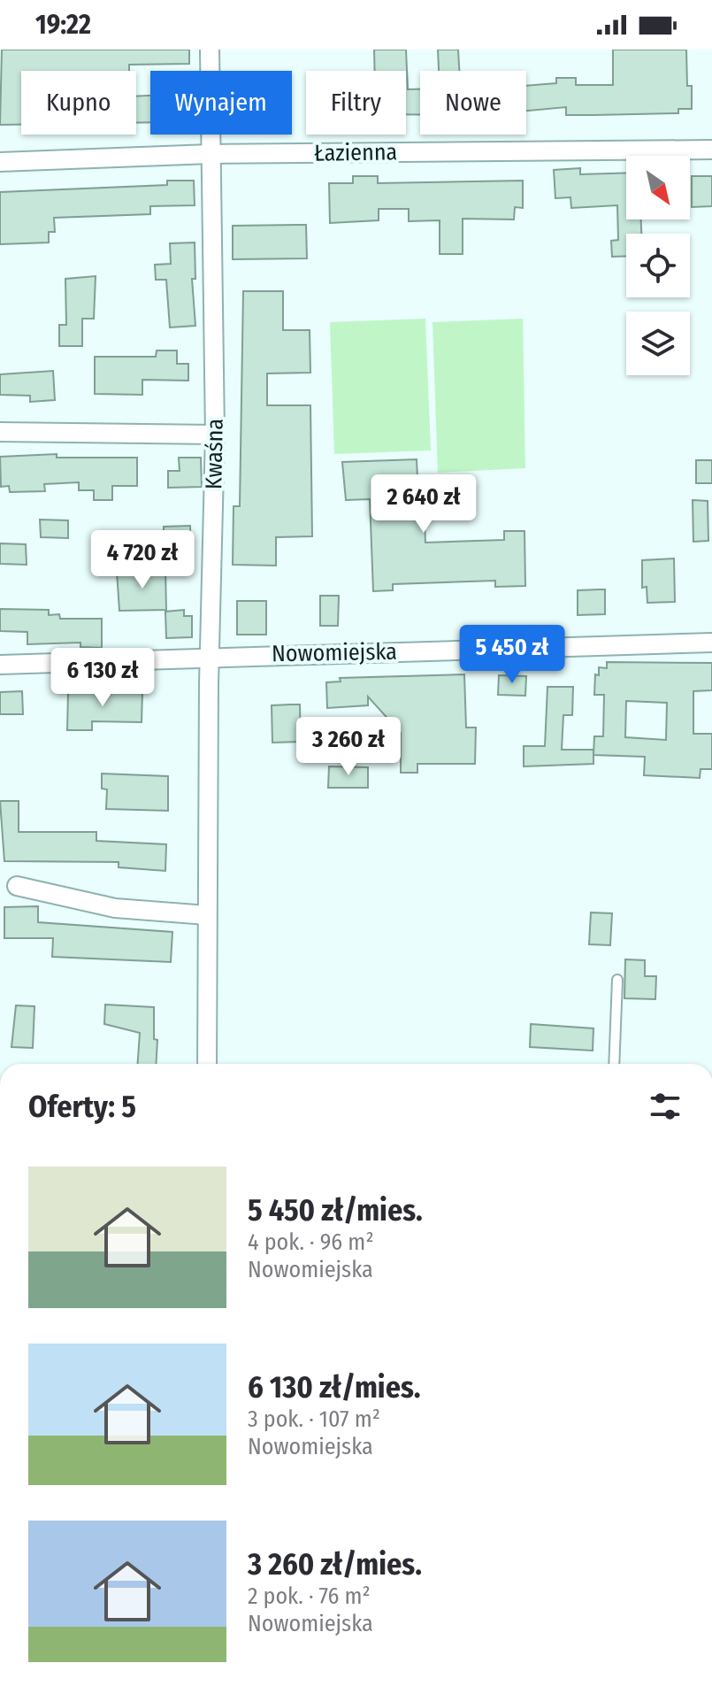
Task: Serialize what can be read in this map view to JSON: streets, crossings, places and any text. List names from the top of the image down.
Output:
{
  "streets": {
    "street": ["Łazienna", "Kwaśna", "Nowomiejska"]
  },
  "crossings": [
    ["Łazienna", "Kwaśna"],
    ["Kwaśna", "Nowomiejska"]
  ],
  "north": "bottom right",
  "page": {
    "status": "19:22",
    "chip": [
      "Kupno",
      "Wynajem",
      "Filtry",
      "Nowe"
    ],
    "price": [
      "2 640 zł",
      "4 720 zł",
      "5 450 zł",
      "6 130 zł",
      "3 260 zł"
    ],
    "heading": "Oferty: 5",
    "list": [
      {
        "name": "5 450 zł/mies.",
        "note": "4 pok. · 96 m² · Nowomiejska"
      },
      {
        "name": "6 130 zł/mies.",
        "note": "3 pok. · 107 m² · Nowomiejska"
      },
      {
        "name": "3 260 zł/mies.",
        "note": "2 pok. · 76 m² · Nowomiejska"
      }
    ]
  }
}
